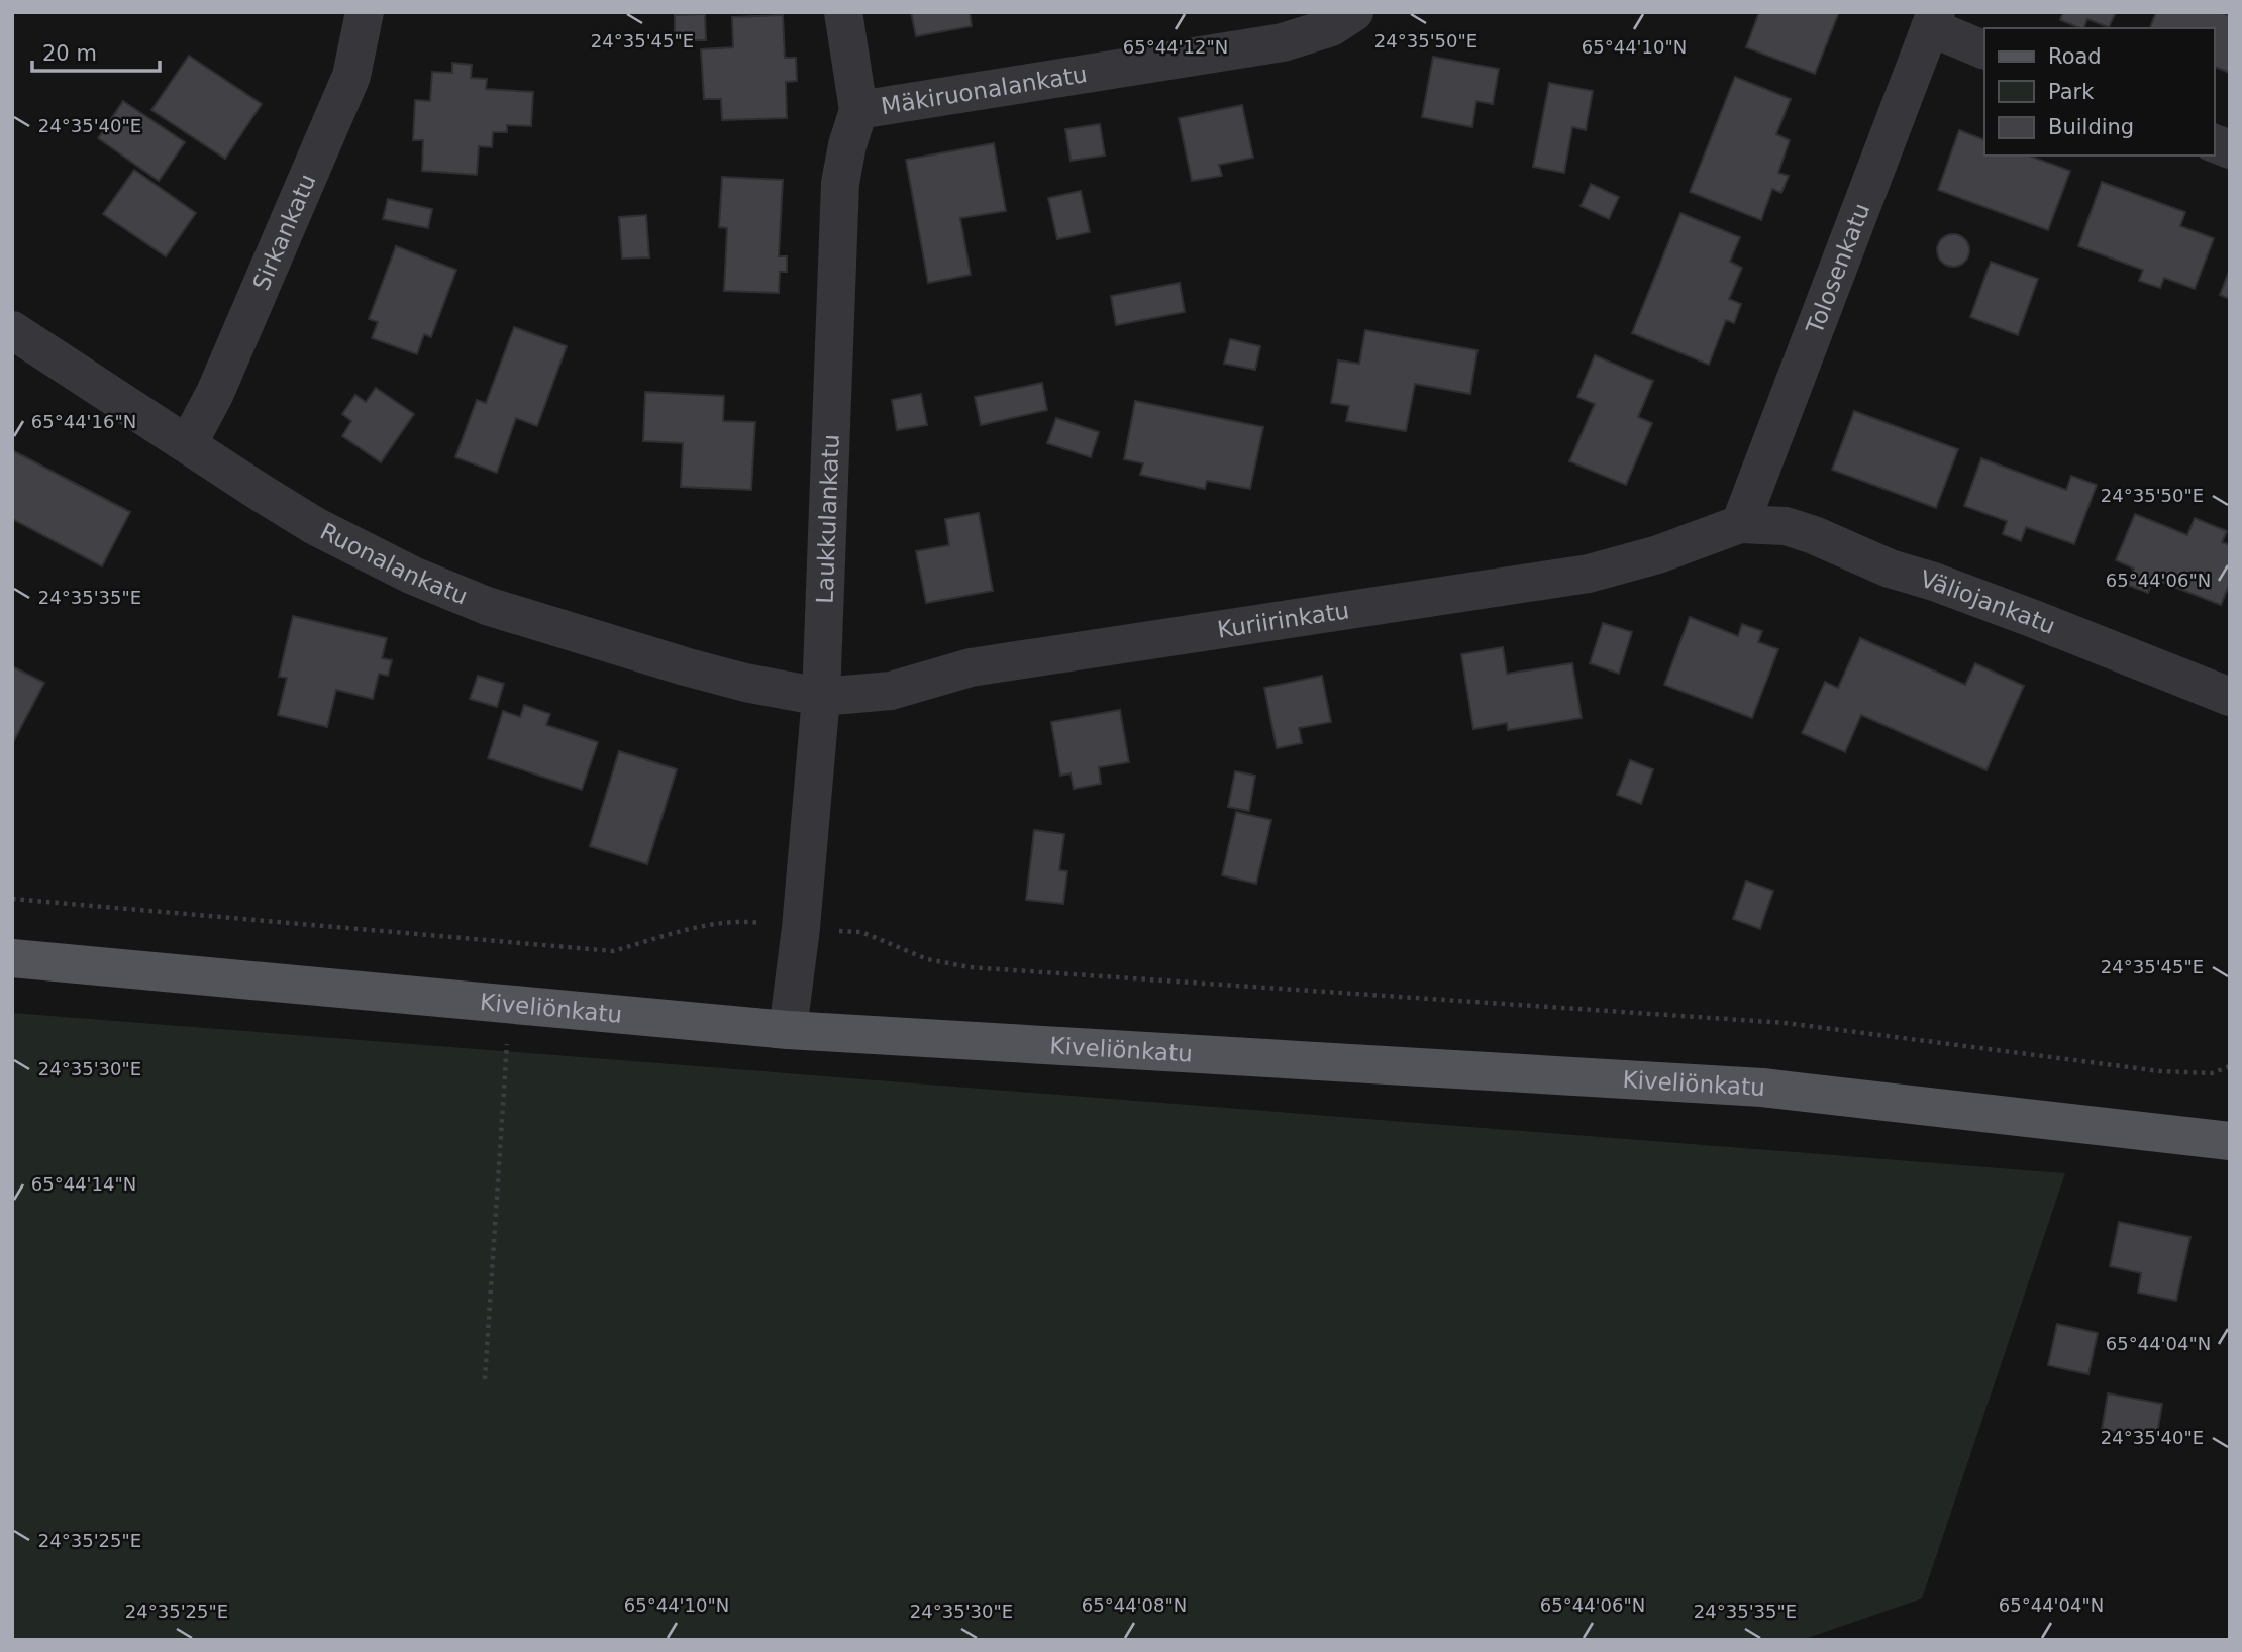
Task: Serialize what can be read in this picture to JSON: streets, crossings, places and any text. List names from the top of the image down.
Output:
{
  "streets": {
    "main road": ["Kiveliönkatu"],
    "street": [
      "Mäkiruonalankatu",
      "Sirkankatu",
      "Tolosenkatu",
      "Laukkulankatu",
      "Ruonalankatu",
      "Väliojankatu",
      "Kuriirinkatu"
    ]
  },
  "crossings": [
    ["Mäkiruonalankatu", "Laukkulankatu"],
    ["Sirkankatu", "Ruonalankatu"],
    ["Tolosenkatu", "Väliojankatu"],
    ["Tolosenkatu", "Kuriirinkatu"],
    ["Laukkulankatu", "Ruonalankatu"],
    ["Laukkulankatu", "Kuriirinkatu"],
    ["Laukkulankatu", "Kiveliönkatu"],
    ["Ruonalankatu", "Kuriirinkatu"],
    ["Väliojankatu", "Kuriirinkatu"]
  ],
  "legend": ["Road", "Park", "Building"],
  "scale_bar": "20 m",
  "coordinates": [
    "24°35'45\"E",
    "24°35'50\"E",
    "65°44'12\"N",
    "65°44'10\"N",
    "24°35'40\"E",
    "65°44'16\"N",
    "65°44'06\"N",
    "24°35'35\"E",
    "24°35'30\"E",
    "65°44'14\"N",
    "65°44'04\"N",
    "24°35'25\"E",
    "65°44'08\"N"
  ]
}
